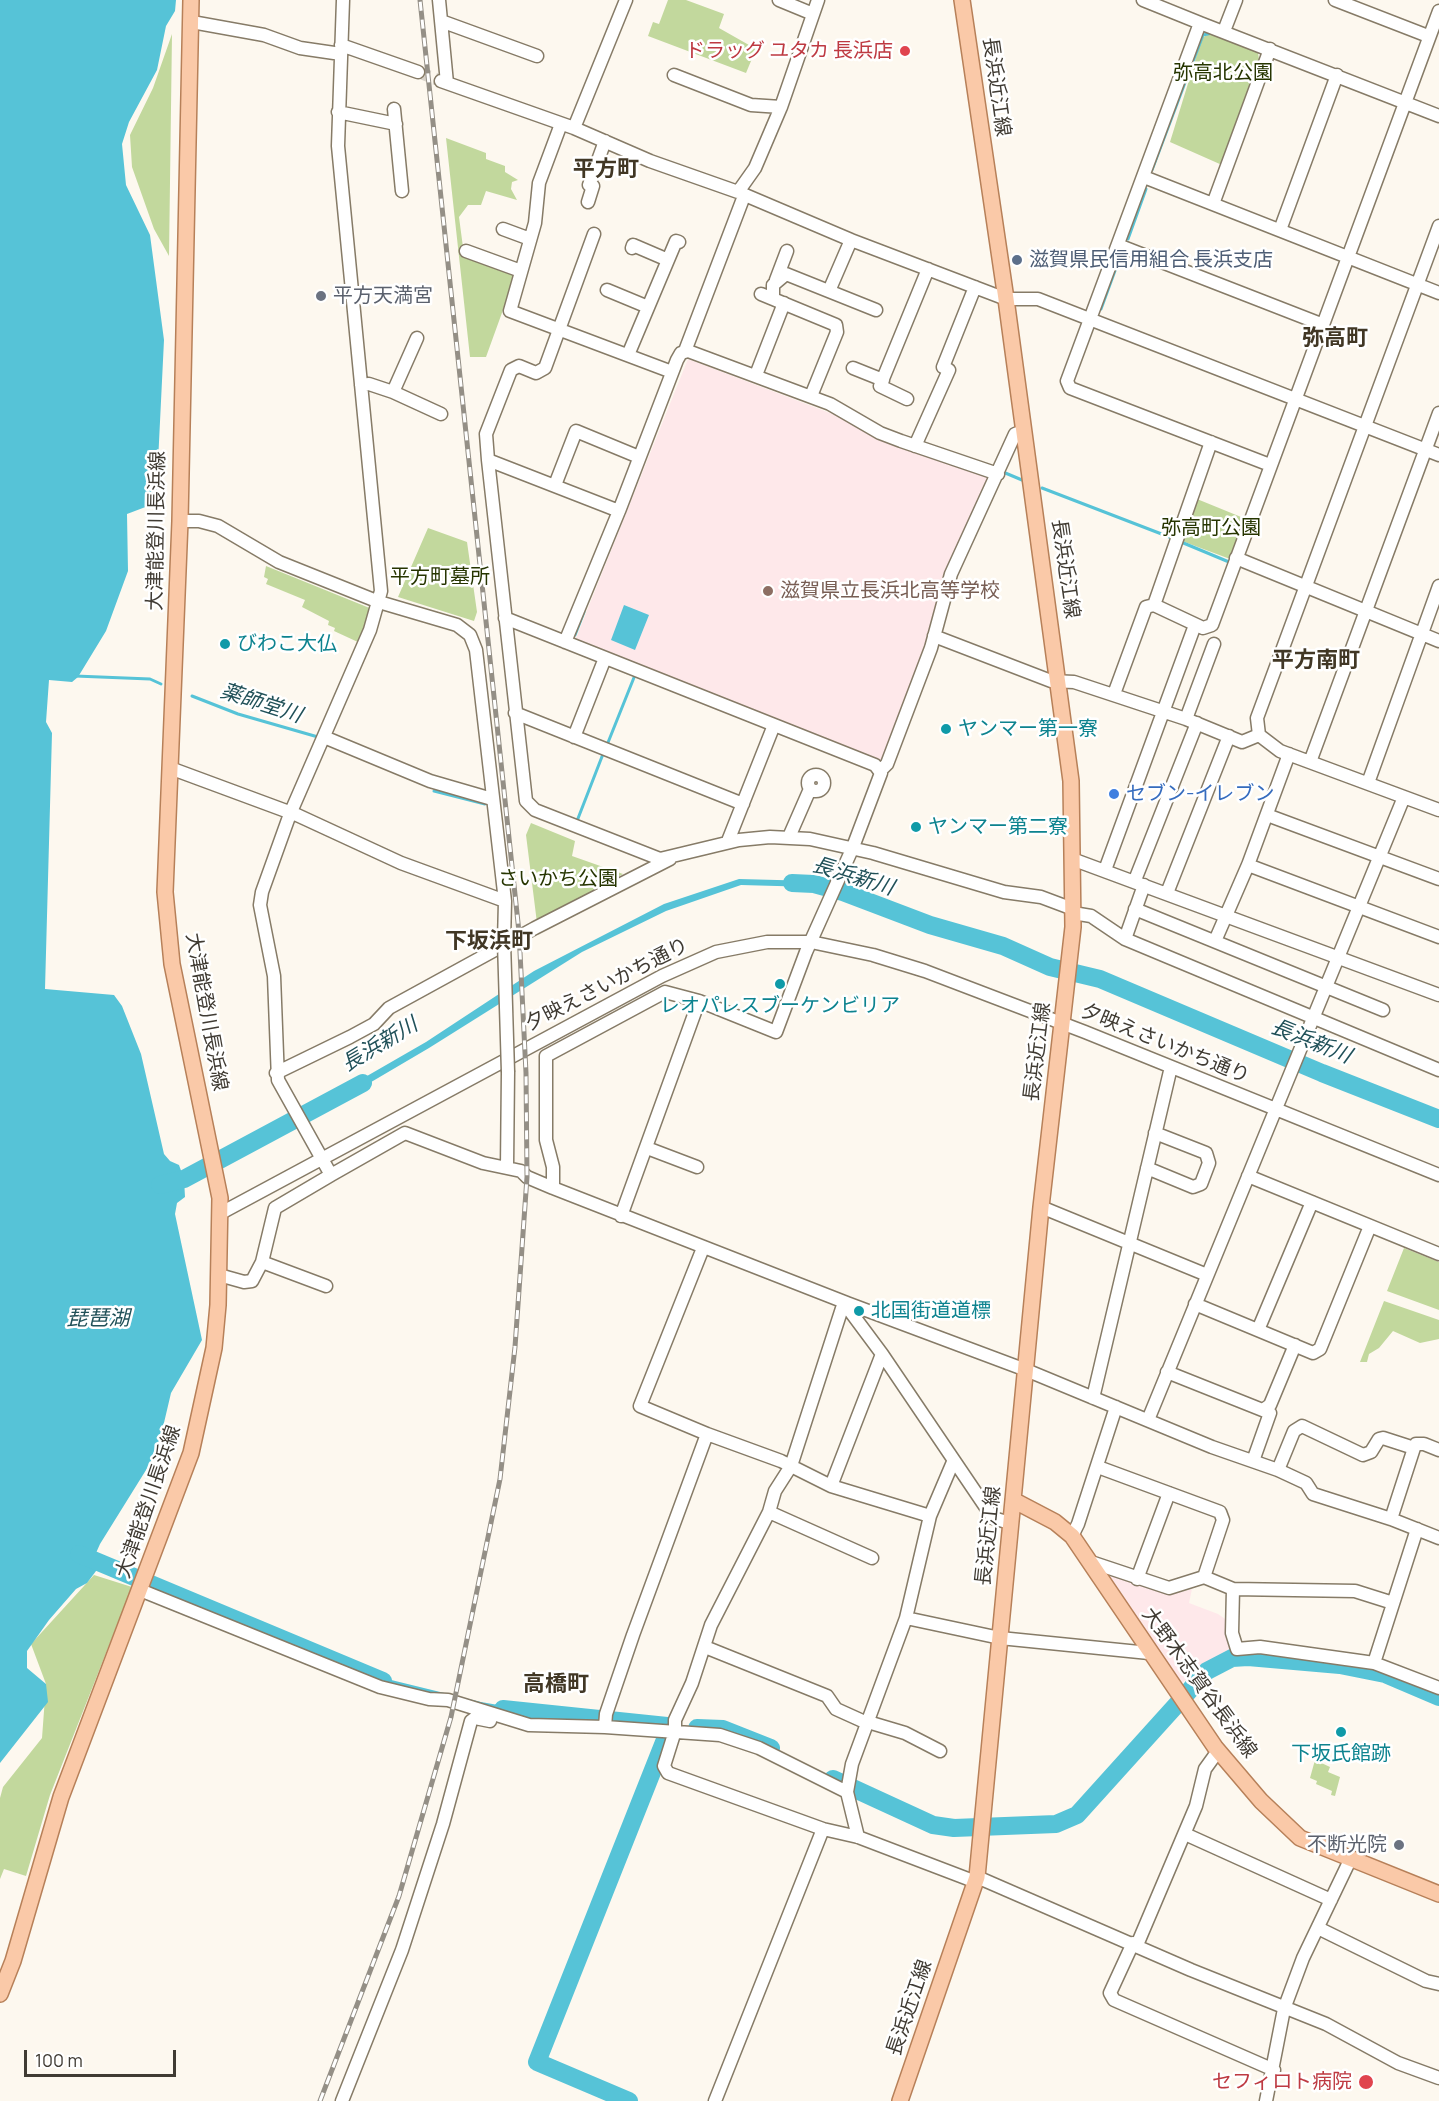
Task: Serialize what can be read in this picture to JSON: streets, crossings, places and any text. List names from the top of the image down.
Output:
{
  "streets": {
    "main road": ["長浜近江線", "大津能登川長浜線", "大野木志賀谷長浜線"],
    "street": ["夕映えさいかち通り"]
  },
  "crossings": [
    ["長浜近江線", "夕映えさいかち通り"],
    ["長浜近江線", "大野木志賀谷長浜線"],
    ["大津能登川長浜線", "夕映えさいかち通り"]
  ],
  "districts": [
    "平方町",
    "弥高町",
    "平方南町",
    "下坂浜町",
    "高橋町"
  ],
  "water": ["薬師堂川", "長浜新川", "琵琶湖"],
  "parks": [
    "弥高北公園",
    "弥高町公園",
    "平方町墓所",
    "さいかち公園"
  ],
  "places": [
    "ドラッグ ユタカ 長浜店",
    "滋賀県民信用組合 長浜支店",
    "平方天満宮",
    "滋賀県立長浜北高等学校",
    "びわこ大仏",
    "ヤンマー第一寮",
    "セブン-イレブン",
    "ヤンマー第二寮",
    "レオパレスブーケンビリア",
    "北国街道道標",
    "下坂氏館跡",
    "不断光院",
    "セフィロト病院"
  ],
  "scale_bar": "100 m"
}
